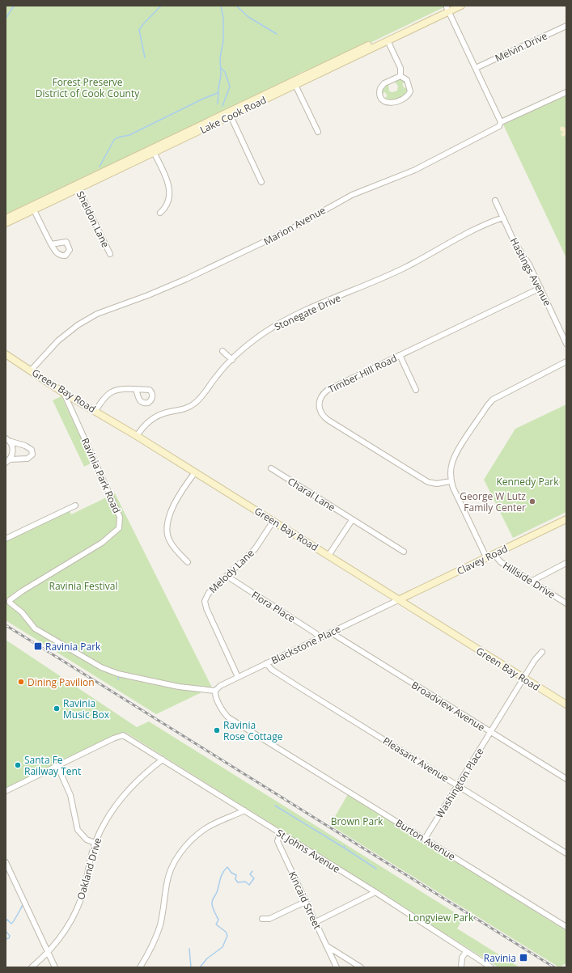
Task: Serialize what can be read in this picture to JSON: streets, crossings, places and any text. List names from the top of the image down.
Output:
{
  "streets": {
    "main road": ["Lake Cook Road", "Green Bay Road", "Clavey Road"],
    "street": [
      "Melvin Drive",
      "Sheldon Lane",
      "Marion Avenue",
      "Hastings Avenue",
      "Stonegate Drive",
      "Timber Hill Road",
      "Ravinia Park Road",
      "Charal Lane",
      "Melody Lane",
      "Hillside Drive",
      "Flora Place",
      "Blackstone Place",
      "Broadview Avenue",
      "Pleasant Avenue",
      "Washington Place",
      "Burton Avenue",
      "St Johns Avenue",
      "Oakland Drive",
      "Kincaid Street"
    ]
  },
  "crossings": [
    ["Lake Cook Road", "Sheldon Lane"],
    ["Marion Avenue", "Green Bay Road"],
    ["Hastings Avenue", "Stonegate Drive"],
    ["Hastings Avenue", "Timber Hill Road"],
    ["Stonegate Drive", "Green Bay Road"],
    ["Green Bay Road", "Ravinia Park Road"],
    ["Green Bay Road", "Clavey Road"],
    ["Green Bay Road", "Melody Lane"],
    ["Green Bay Road", "Blackstone Place"],
    ["Green Bay Road", "Washington Place"],
    ["Ravinia Park Road", "Blackstone Place"],
    ["Ravinia Park Road", "Burton Avenue"],
    ["Clavey Road", "Hillside Drive"],
    ["Clavey Road", "Blackstone Place"],
    ["Melody Lane", "Flora Place"],
    ["Melody Lane", "Blackstone Place"],
    ["Flora Place", "Blackstone Place"],
    ["Blackstone Place", "Broadview Avenue"],
    ["Blackstone Place", "Pleasant Avenue"],
    ["Blackstone Place", "Burton Avenue"],
    ["Broadview Avenue", "Washington Place"],
    ["Pleasant Avenue", "Washington Place"],
    ["Washington Place", "Burton Avenue"],
    ["St Johns Avenue", "Oakland Drive"],
    ["St Johns Avenue", "Kincaid Street"]
  ],
  "parks": [
    "Forest Preserve District of Cook County",
    "Kennedy Park",
    "Ravinia Festival",
    "Brown Park",
    "Longview Park"
  ],
  "places": {
    "other": [
      "George W Lutz Family Center",
      "Dining Pavilion",
      "Ravinia Music Box",
      "Ravinia Rose Cottage",
      "Santa Fe Railway Tent"
    ],
    "transit": ["Ravinia Park", "Ravinia"]
  }
}
